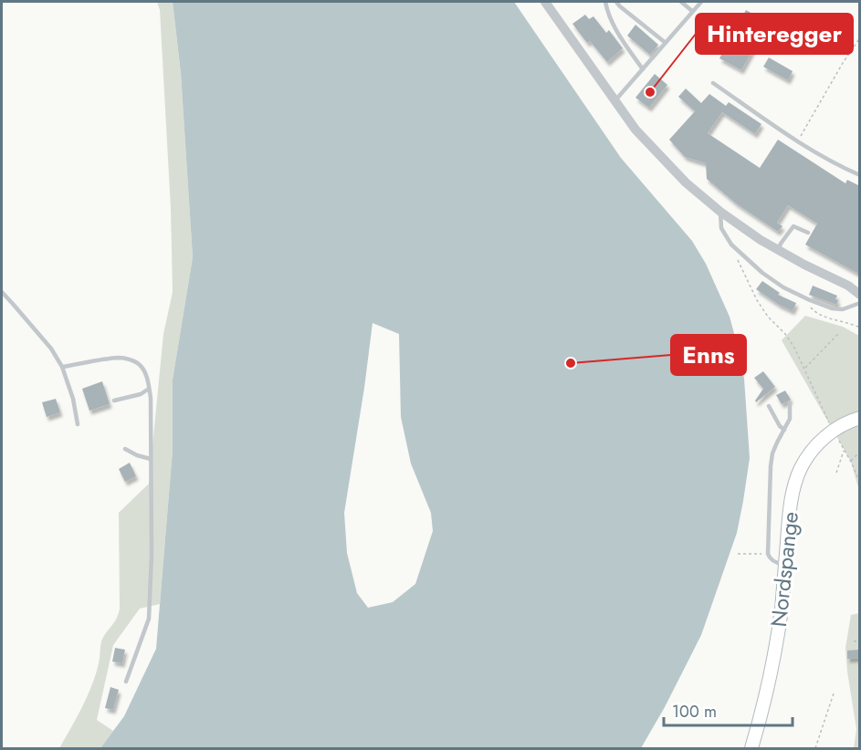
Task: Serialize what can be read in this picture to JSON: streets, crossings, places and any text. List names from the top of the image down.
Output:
{
  "streets": {
    "main road": ["Nordspange"]
  },
  "places": ["Hinteregger", "Enns"],
  "scale_bar": "100 m"
}
